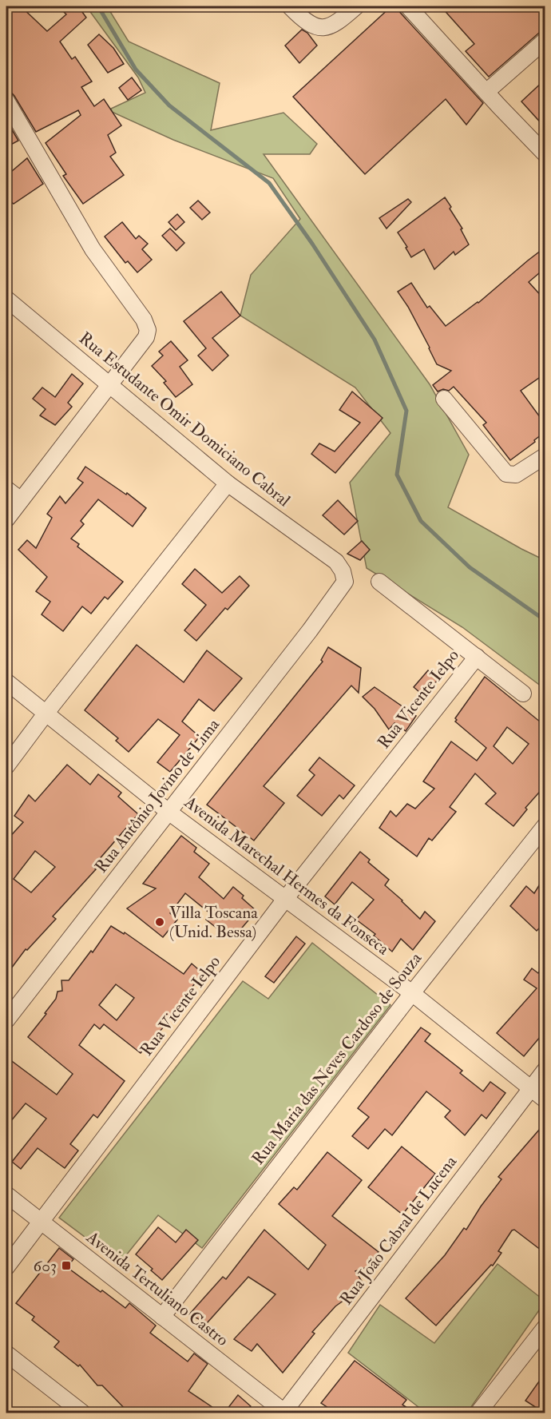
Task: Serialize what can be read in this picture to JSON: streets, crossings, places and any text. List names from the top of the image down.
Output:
{
  "streets": {
    "street": [
      "Rua Estudante Omir Domiciano Cabral",
      "Rua Vicente Ielpo",
      "Rua Antônio Jovino de Lima",
      "Avenida Marechal Hermes da Fonseca",
      "Rua Maria das Neves Cardoso de Souza",
      "Rua João Cabral de Lucena",
      "Avenida Tertuliano Castro"
    ]
  },
  "crossings": [
    ["Rua Estudante Omir Domiciano Cabral", "Rua Antônio Jovino de Lima"],
    ["Rua Vicente Ielpo", "Avenida Marechal Hermes da Fonseca"],
    ["Rua Vicente Ielpo", "Avenida Tertuliano Castro"],
    ["Rua Antônio Jovino de Lima", "Avenida Marechal Hermes da Fonseca"],
    ["Avenida Marechal Hermes da Fonseca", "Rua Maria das Neves Cardoso de Souza"],
    ["Avenida Marechal Hermes da Fonseca", "Rua João Cabral de Lucena"],
    ["Rua Maria das Neves Cardoso de Souza", "Avenida Tertuliano Castro"],
    ["Rua João Cabral de Lucena", "Avenida Tertuliano Castro"]
  ],
  "places": {
    "other": ["Villa Toscana (Unid. Bessa)"],
    "transit": ["603"]
  }
}
